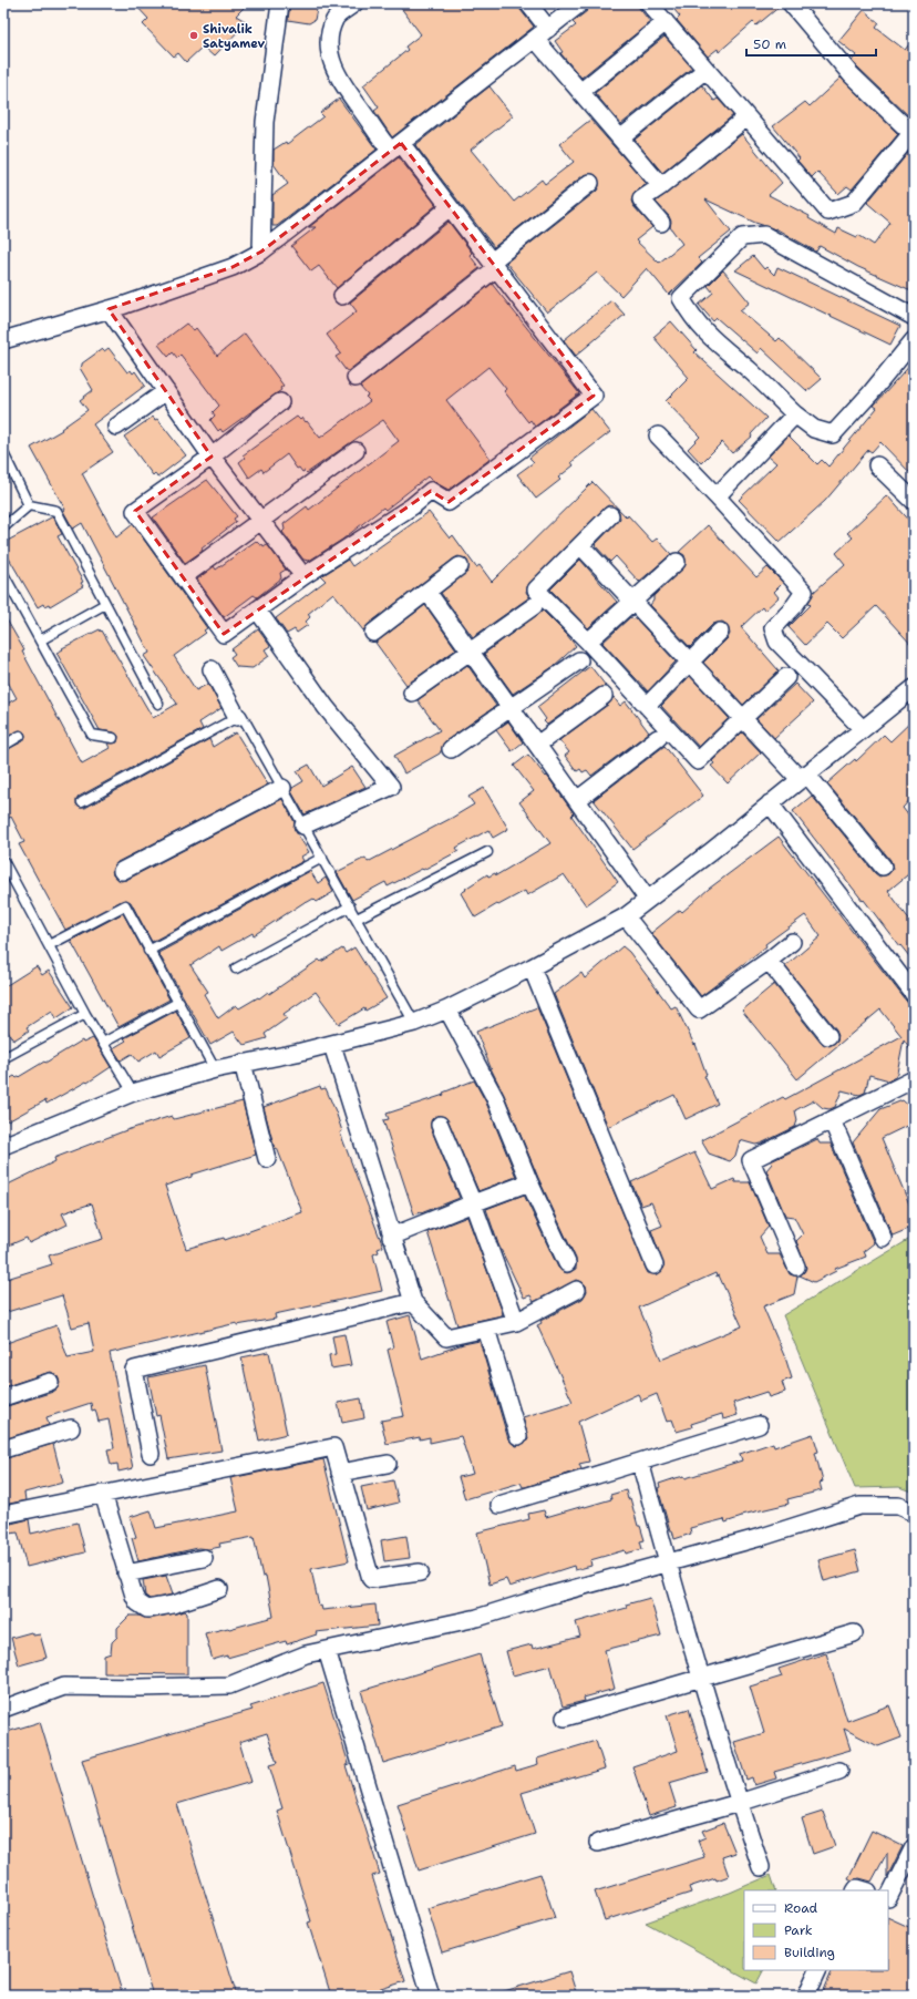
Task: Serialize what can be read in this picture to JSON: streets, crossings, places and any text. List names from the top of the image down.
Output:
{
  "places": ["Shivalik Satyamev"],
  "legend": ["Road", "Park", "Building"],
  "scale_bar": "50 m"
}
